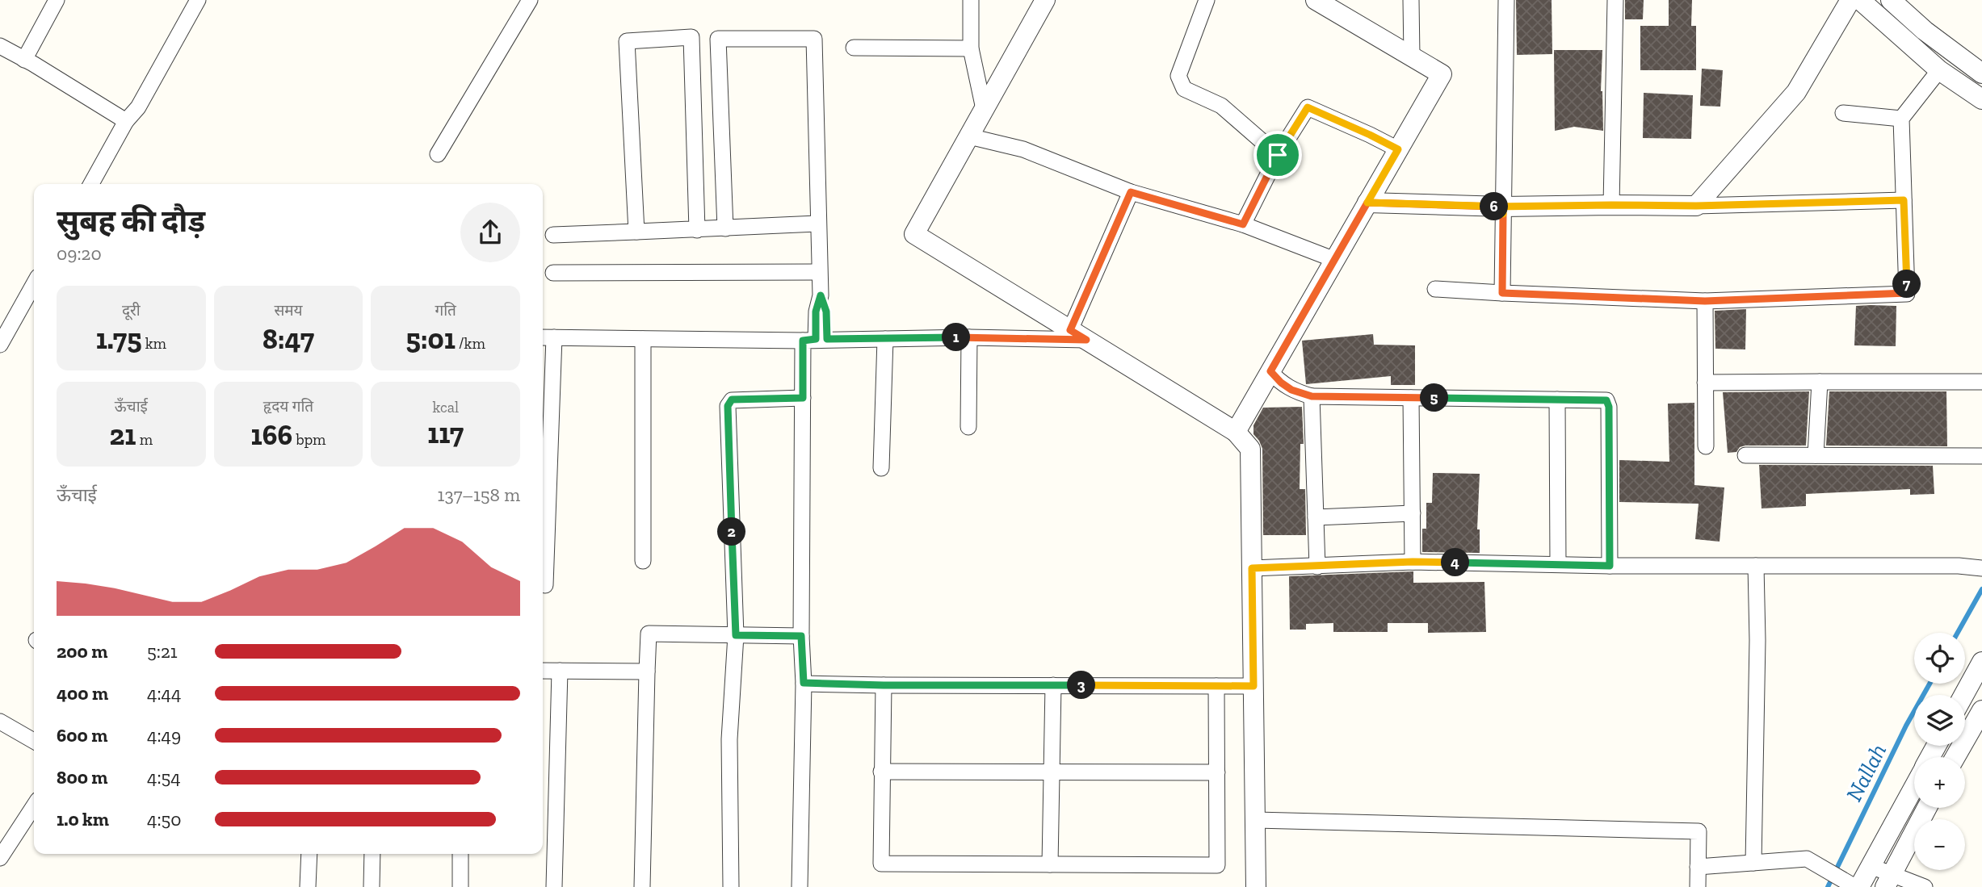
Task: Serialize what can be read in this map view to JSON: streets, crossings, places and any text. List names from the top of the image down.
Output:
{
  "water": ["Nallah"],
  "page": {
    "heading": ["सुबह की दौड़", "09:20"],
    "pins": [
      "6",
      "7",
      "1",
      "5",
      "2",
      "4",
      "3"
    ],
    "stats": [
      ["दूरी", "1.75 km"],
      ["समय", "8:47"],
      ["गति", "5:01 /km"],
      ["ऊँचाई", "21 m"],
      ["हृदय गति", "166 bpm"],
      ["kcal", "117"]
    ],
    "chart": ["ऊँचाई", "137–158 m"],
    "list": [
      {
        "name": "200 m",
        "note": "5:21"
      },
      {
        "name": "400 m",
        "note": "4:44"
      },
      {
        "name": "600 m",
        "note": "4:49"
      },
      {
        "name": "800 m",
        "note": "4:54"
      },
      {
        "name": "1.0 km",
        "note": "4:50"
      }
    ],
    "map_buttons": ["+", "−"]
  }
}
